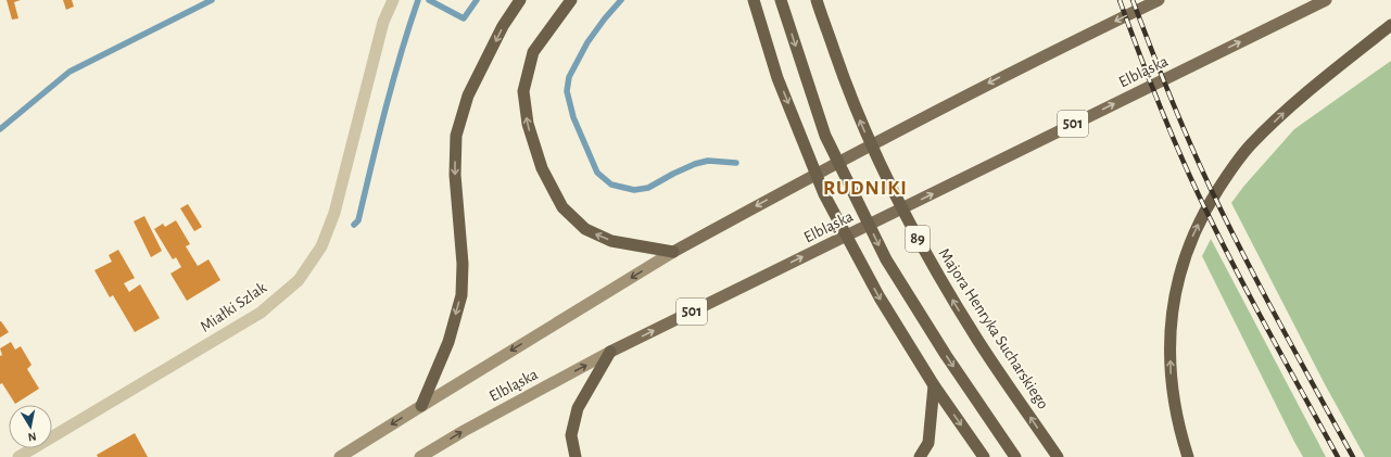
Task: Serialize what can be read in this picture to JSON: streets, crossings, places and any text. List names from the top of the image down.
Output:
{
  "streets": {
    "highway": ["89", "Majora Henryka Sucharskiego"],
    "main road": ["Elbląska", "501"],
    "street": ["Miałki Szlak"]
  },
  "districts": ["RUDNIKI"],
  "north": "bottom"
}
